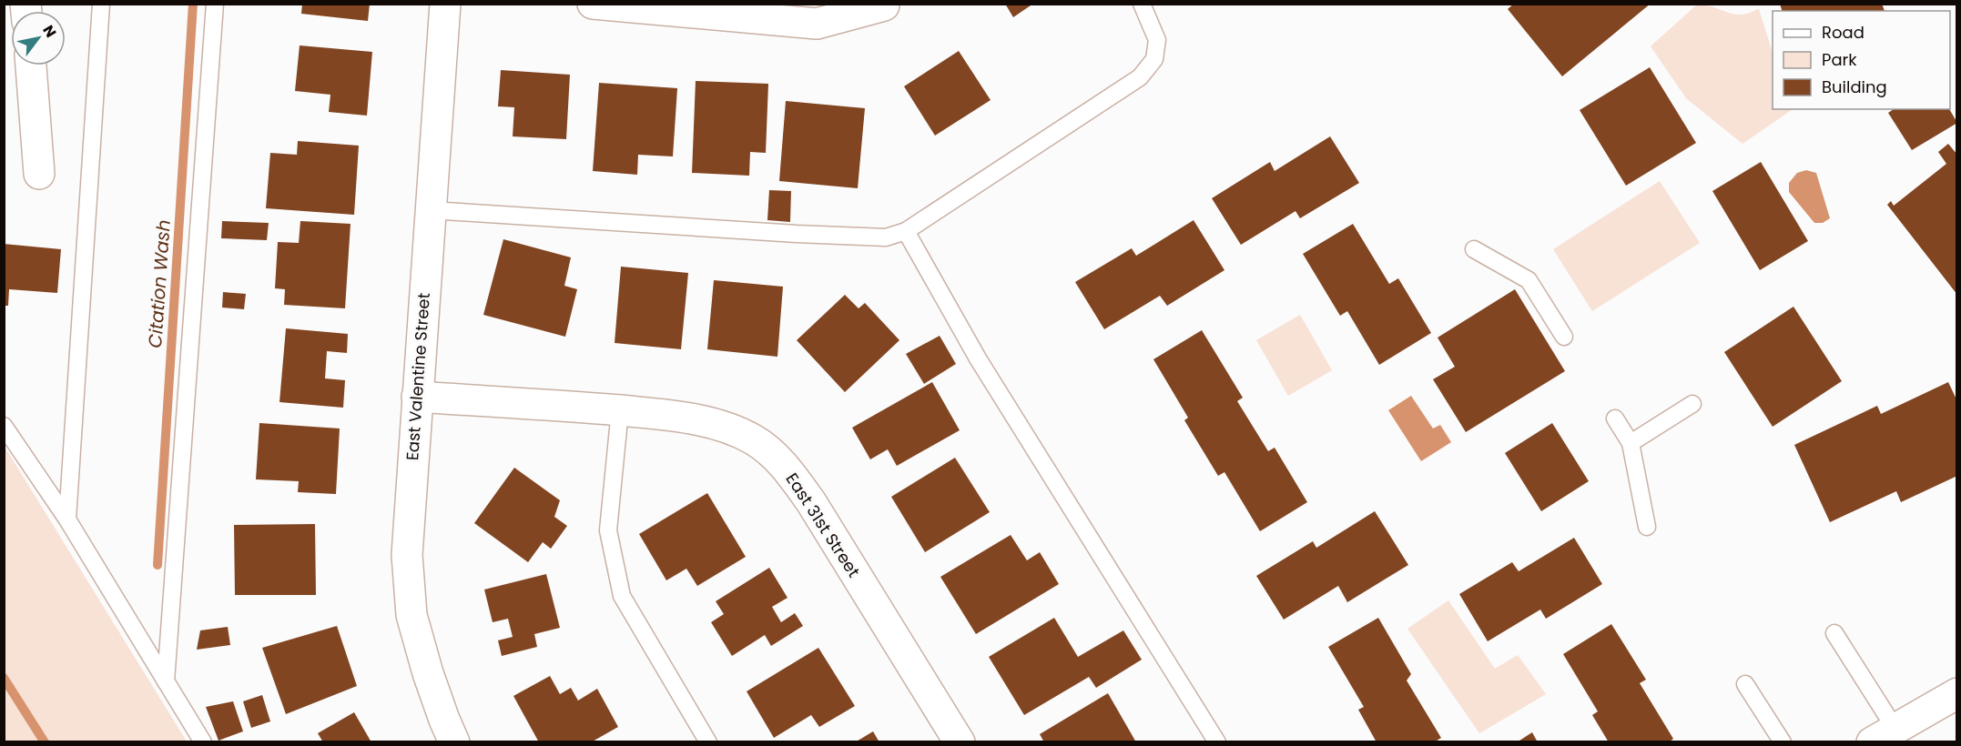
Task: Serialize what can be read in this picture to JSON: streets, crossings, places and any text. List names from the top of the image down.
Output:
{
  "streets": {
    "street": ["East Valentine Street", "East 31st Street"]
  },
  "crossings": [
    ["East Valentine Street", "East 31st Street"]
  ],
  "water": ["Citation Wash"],
  "legend": ["Road", "Park", "Building"],
  "north": "top right"
}
